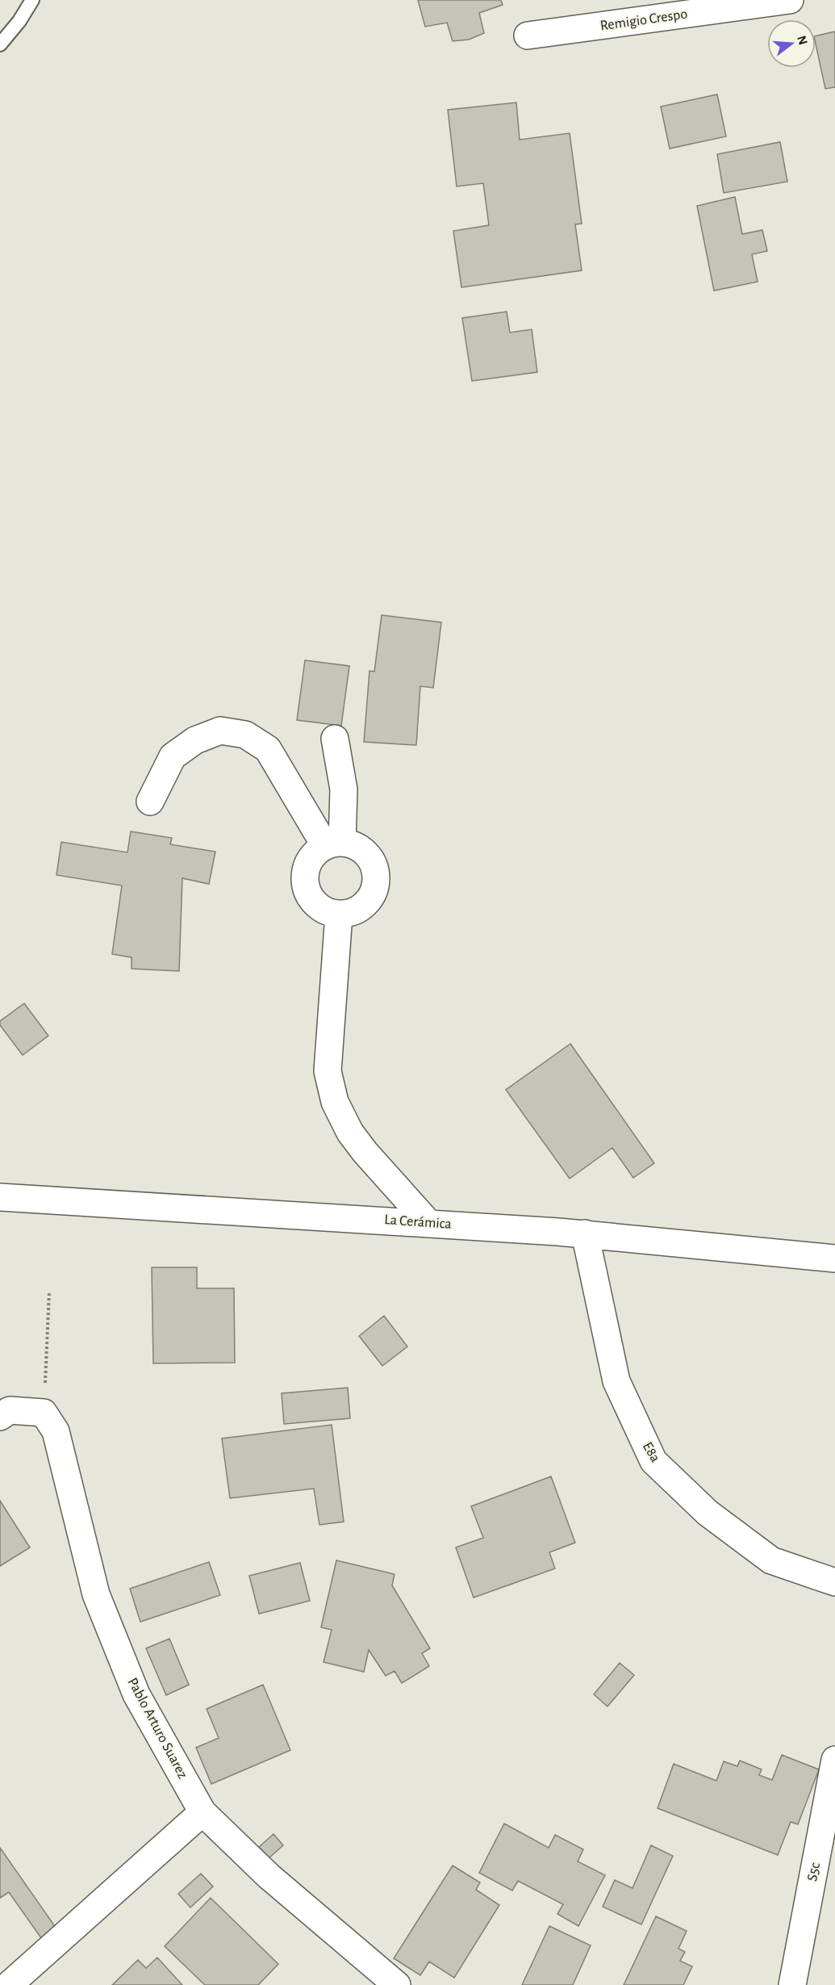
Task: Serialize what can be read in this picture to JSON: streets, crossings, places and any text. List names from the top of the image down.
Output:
{
  "streets": {
    "street": [
      "Remigio Crespo",
      "La Cerámica",
      "E8a",
      "Pablo Arturo Suarez",
      "S5c"
    ]
  },
  "crossings": [
    ["La Cerámica", "E8a"]
  ],
  "north": "right"
}
